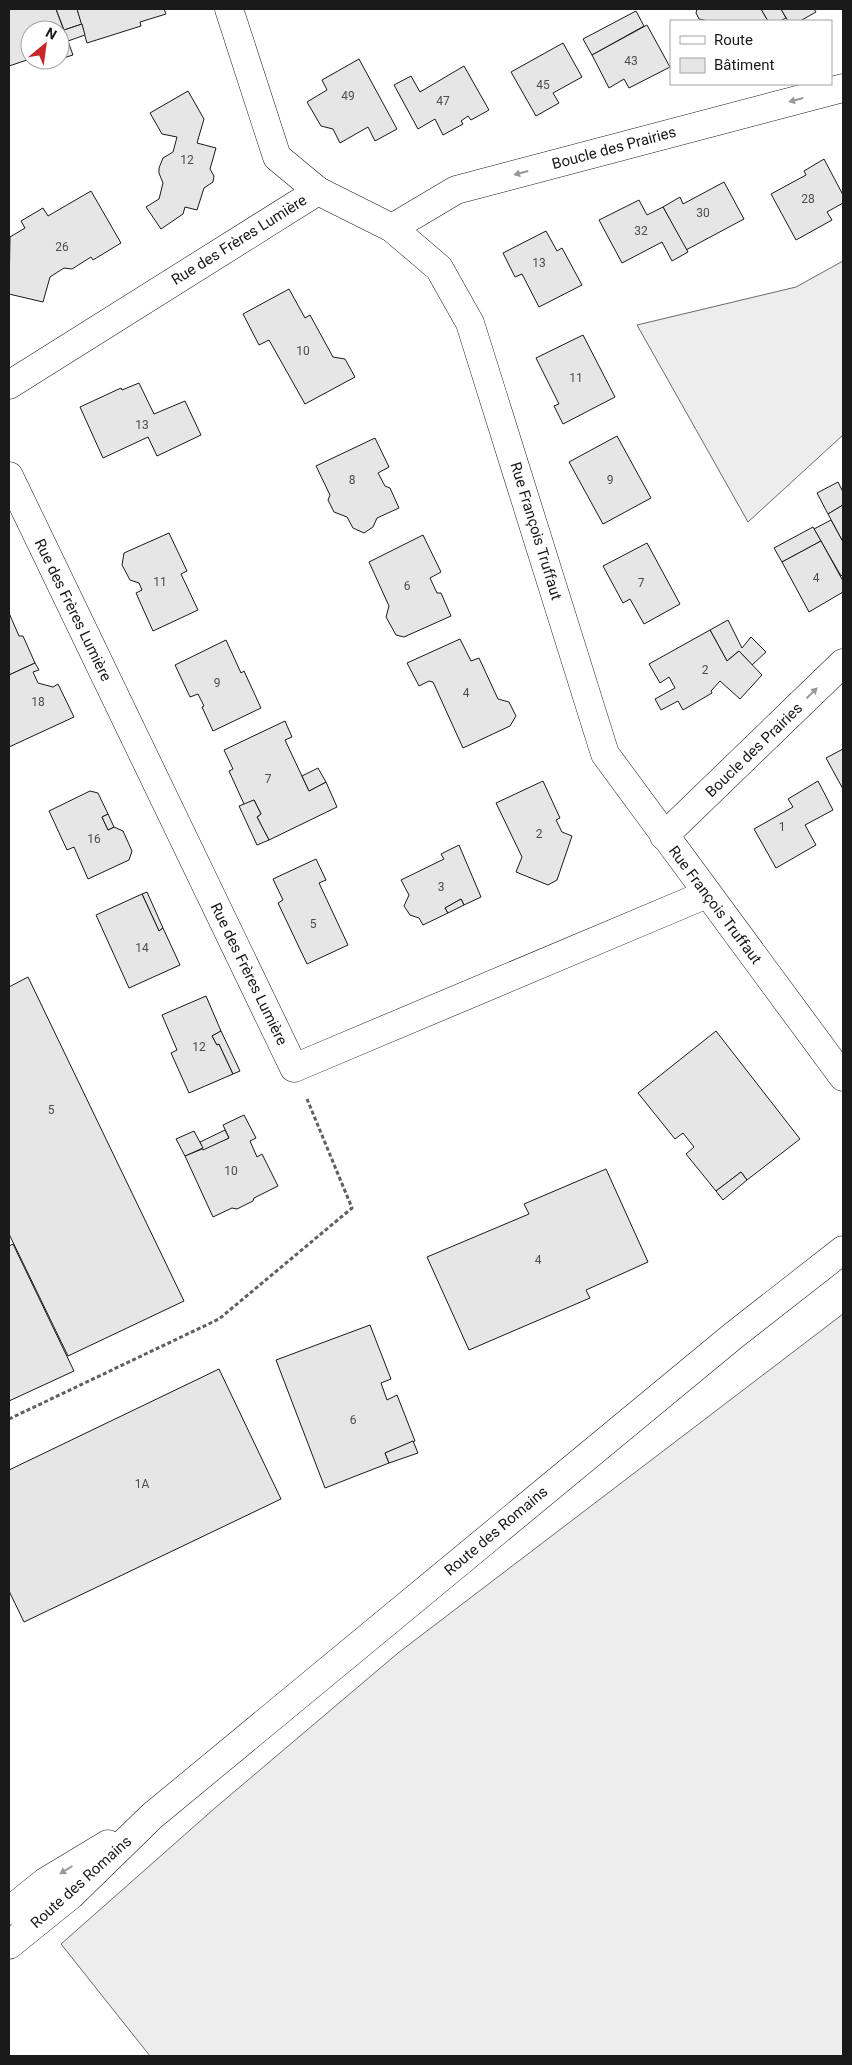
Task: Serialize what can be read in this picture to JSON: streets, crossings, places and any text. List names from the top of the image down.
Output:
{
  "streets": {
    "street": [
      "Boucle des Prairies",
      "Rue des Frères Lumière",
      "Rue François Truffaut",
      "Route des Romains"
    ]
  },
  "crossings": [
    ["Boucle des Prairies", "Rue François Truffaut"],
    ["Rue des Frères Lumière", "Rue François Truffaut"]
  ],
  "house_numbers": [
    "43",
    "45",
    "49",
    "47",
    "12",
    "28",
    "30",
    "32",
    "26",
    "13",
    "10",
    "11",
    "13",
    "8",
    "9",
    "4",
    "11",
    "7",
    "6",
    "2",
    "9",
    "4",
    "18",
    "7",
    "1",
    "2",
    "16",
    "3",
    "5",
    "14",
    "12",
    "5",
    "10",
    "4",
    "6",
    "1A"
  ],
  "legend": ["Route", "Bâtiment"],
  "north": "top right"
}
